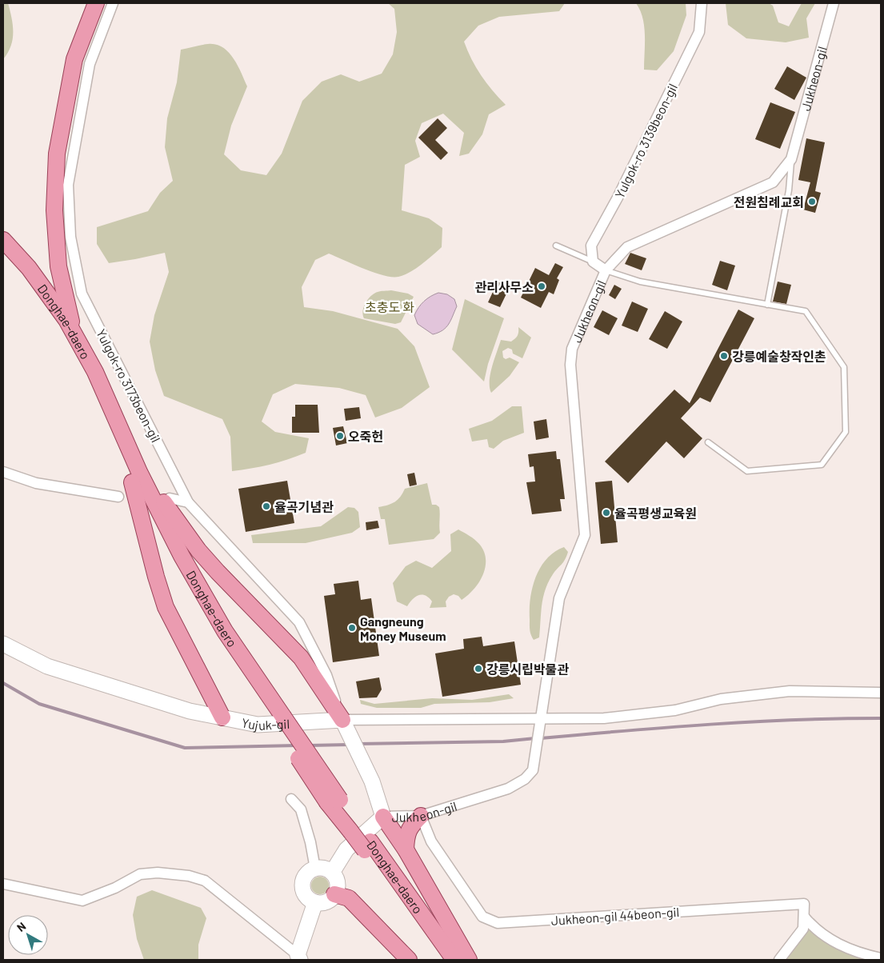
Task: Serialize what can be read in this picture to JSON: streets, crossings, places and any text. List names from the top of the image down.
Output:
{
  "streets": {
    "main road": ["Donghae-daero"],
    "street": [
      "Jukheon-gil",
      "Yulgok-ro 3139beon-gil",
      "Yulgok-ro 3173beon-gil",
      "Yujuk-gil",
      "Jukheon-gil 44beon-gil"
    ]
  },
  "crossings": [
    ["Jukheon-gil", "Yujuk-gil"],
    ["Jukheon-gil", "Jukheon-gil 44beon-gil"],
    ["Yulgok-ro 3173beon-gil", "Yujuk-gil"]
  ],
  "parks": ["초충도 화"],
  "places": [
    "전원침례교회",
    "관리사무소",
    "강릉예술창작인촌",
    "오죽헌",
    "율곡기념관",
    "율곡평생교육원",
    "Gangneung Money Museum",
    "강릉시립박물관"
  ],
  "north": "top left"
}
